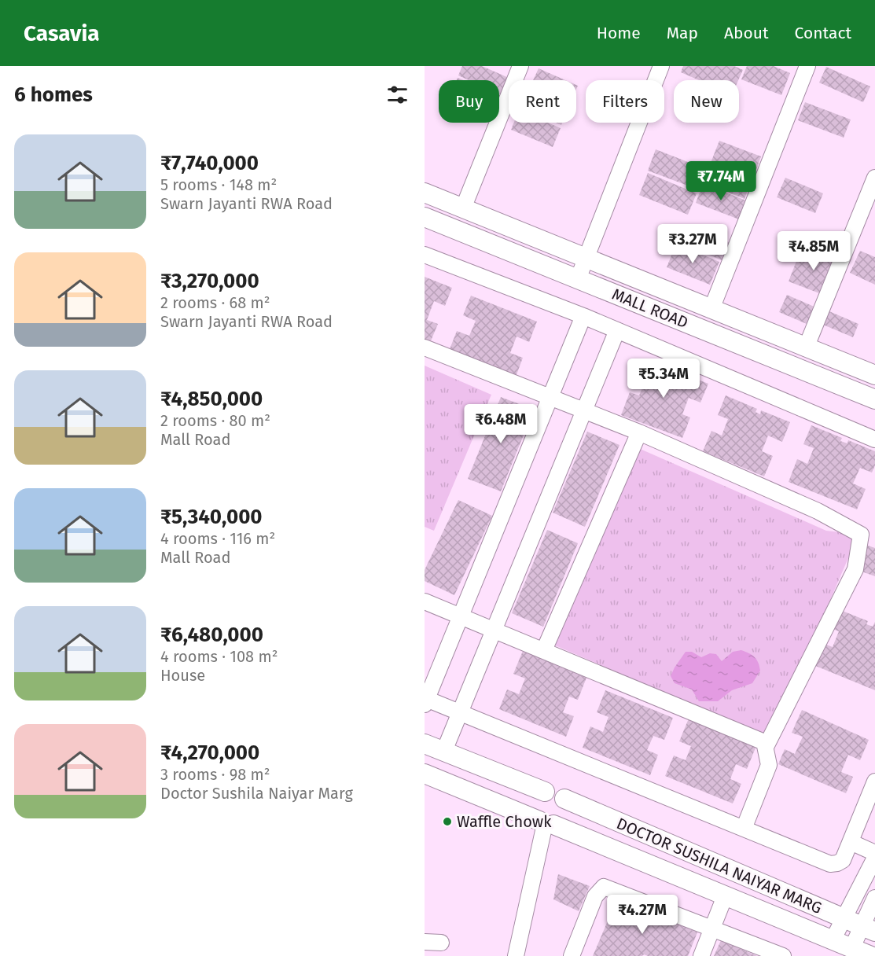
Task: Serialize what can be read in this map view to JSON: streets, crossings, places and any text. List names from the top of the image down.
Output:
{
  "streets": {
    "street": ["MALL ROAD", "DOCTOR SUSHILA NAIYAR MARG"]
  },
  "places": ["Waffle Chowk"],
  "page": {
    "header": "Casavia",
    "nav": [
      "Home",
      "Map",
      "About",
      "Contact"
    ],
    "heading": "6 homes",
    "chip": [
      "Buy",
      "Rent",
      "Filters",
      "New"
    ],
    "list": [
      {
        "name": "₹7,740,000",
        "note": "5 rooms · 148 m² · Swarn Jayanti RWA Road"
      },
      {
        "name": "₹3,270,000",
        "note": "2 rooms · 68 m² · Swarn Jayanti RWA Road"
      },
      {
        "name": "₹4,850,000",
        "note": "2 rooms · 80 m² · Mall Road"
      },
      {
        "name": "₹5,340,000",
        "note": "4 rooms · 116 m² · Mall Road"
      },
      {
        "name": "₹6,480,000",
        "note": "4 rooms · 108 m² · House"
      },
      {
        "name": "₹4,270,000",
        "note": "3 rooms · 98 m² · Doctor Sushila Naiyar Marg"
      }
    ],
    "price": [
      "₹7.74M",
      "₹3.27M",
      "₹4.85M",
      "₹5.34M",
      "₹6.48M",
      "₹4.27M"
    ]
  }
}
